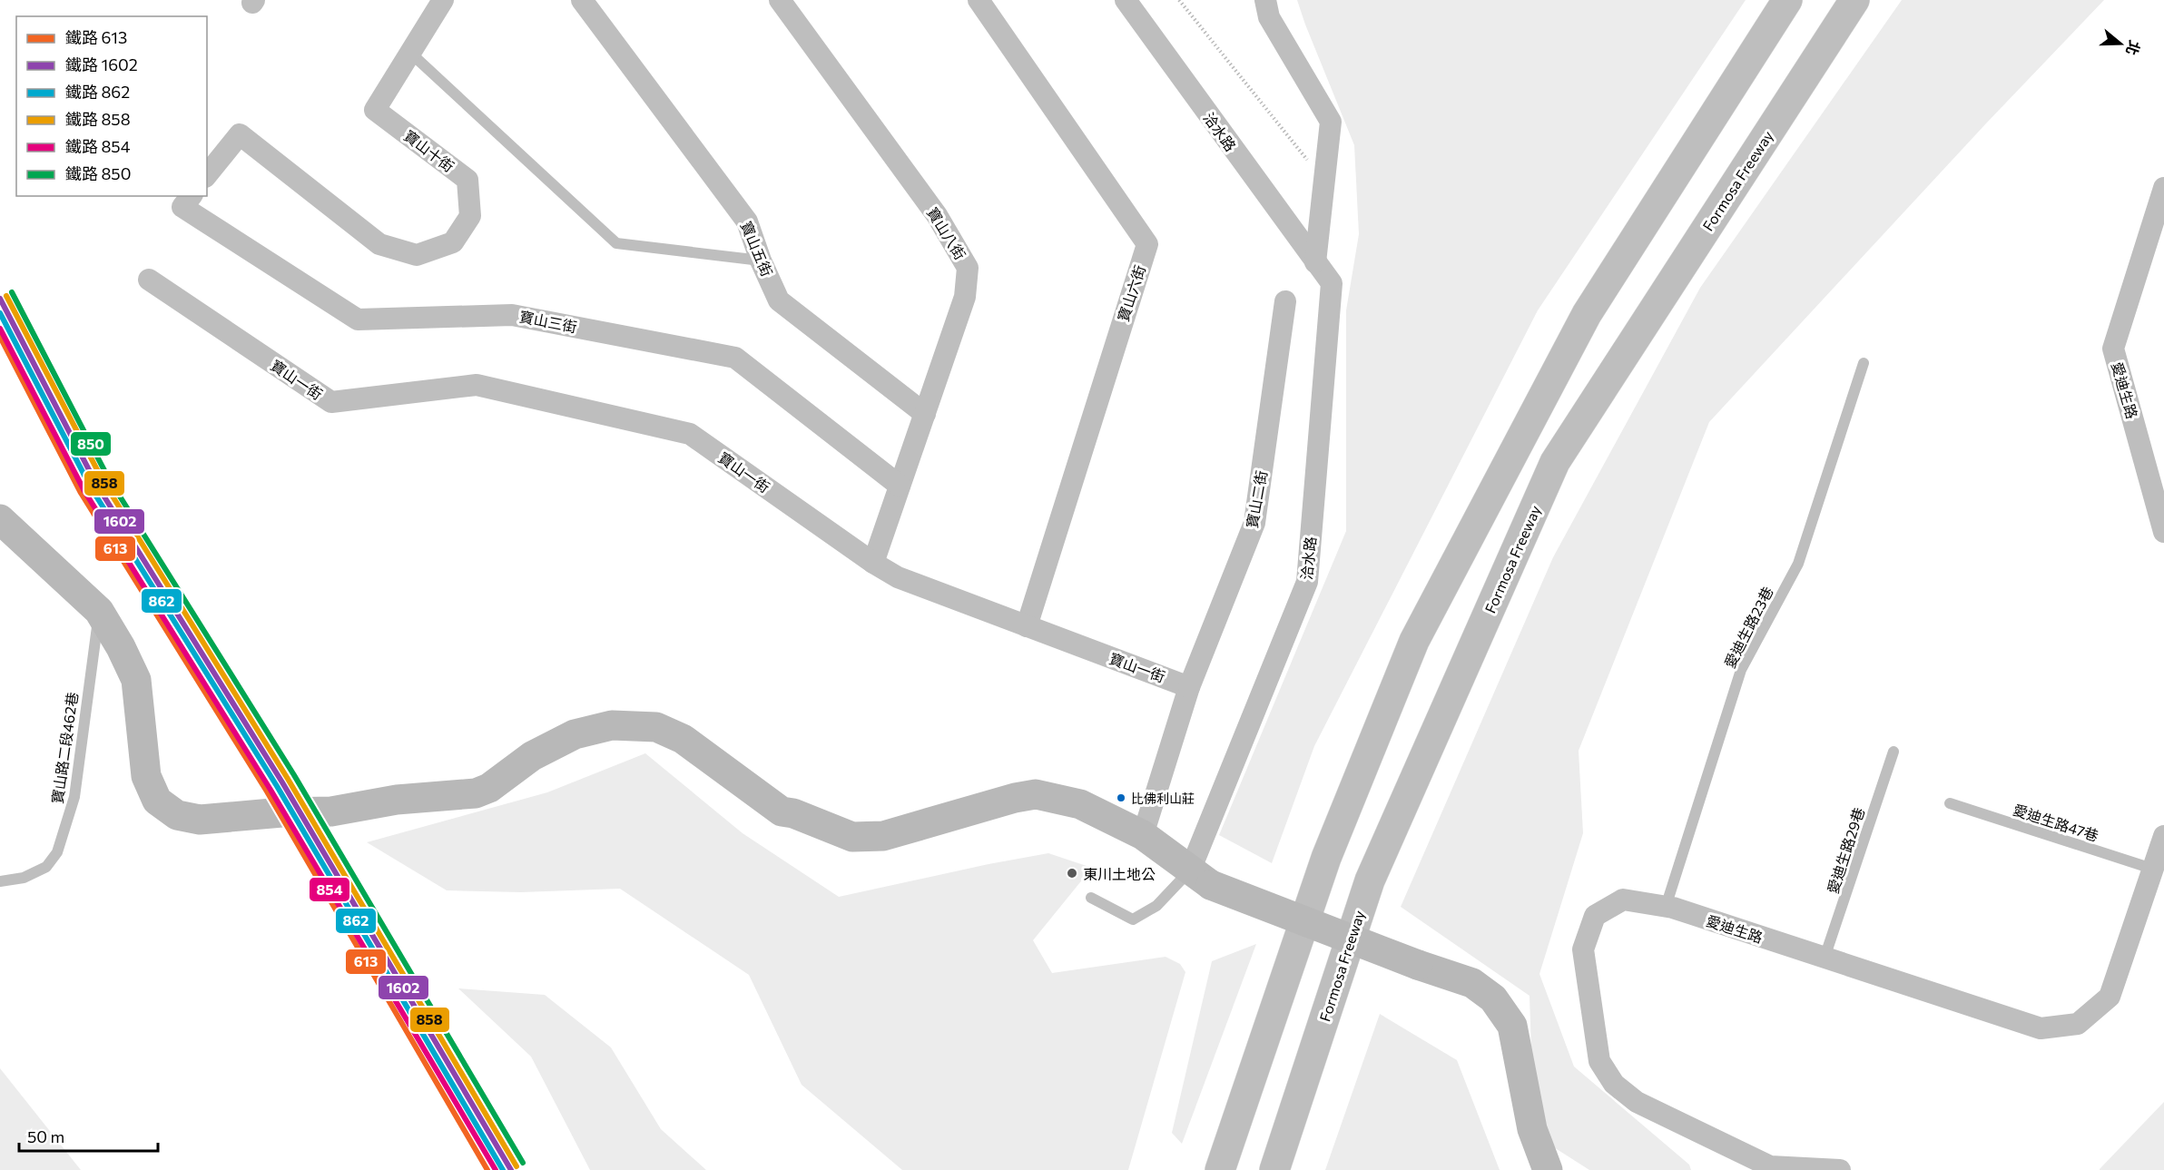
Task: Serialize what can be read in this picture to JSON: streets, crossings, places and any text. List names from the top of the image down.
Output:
{
  "streets": {
    "highway": ["Formosa Freeway"],
    "street": [
      "洽水路",
      "寶山十街",
      "寶山八街",
      "寶山五街",
      "寶山六街",
      "寶山三街",
      "寶山一街",
      "愛迪生路",
      "寶山二街"
    ],
    "lane": [
      "愛迪生路23巷",
      "寶山路二段462巷",
      "愛迪生路47巷",
      "愛迪生路29巷"
    ]
  },
  "crossings": [
    ["寶山八街", "寶山五街"],
    ["寶山八街", "寶山三街"],
    ["寶山八街", "寶山一街"],
    ["寶山六街", "寶山一街"],
    ["寶山一街", "寶山二街"],
    ["愛迪生路", "愛迪生路23巷"],
    ["愛迪生路", "愛迪生路47巷"],
    ["愛迪生路", "愛迪生路29巷"]
  ],
  "places": ["比佛利山莊", "東川土地公"],
  "lines": [
    "rail line 850",
    "rail line 858",
    "rail line 1602",
    "rail line 862",
    "rail line 854",
    "rail line 613"
  ],
  "legend": [
    "鐵路 613",
    "鐵路 1602",
    "鐵路 862",
    "鐵路 858",
    "鐵路 854",
    "鐵路 850"
  ],
  "scale_bar": "50 m",
  "north": "right"
}
